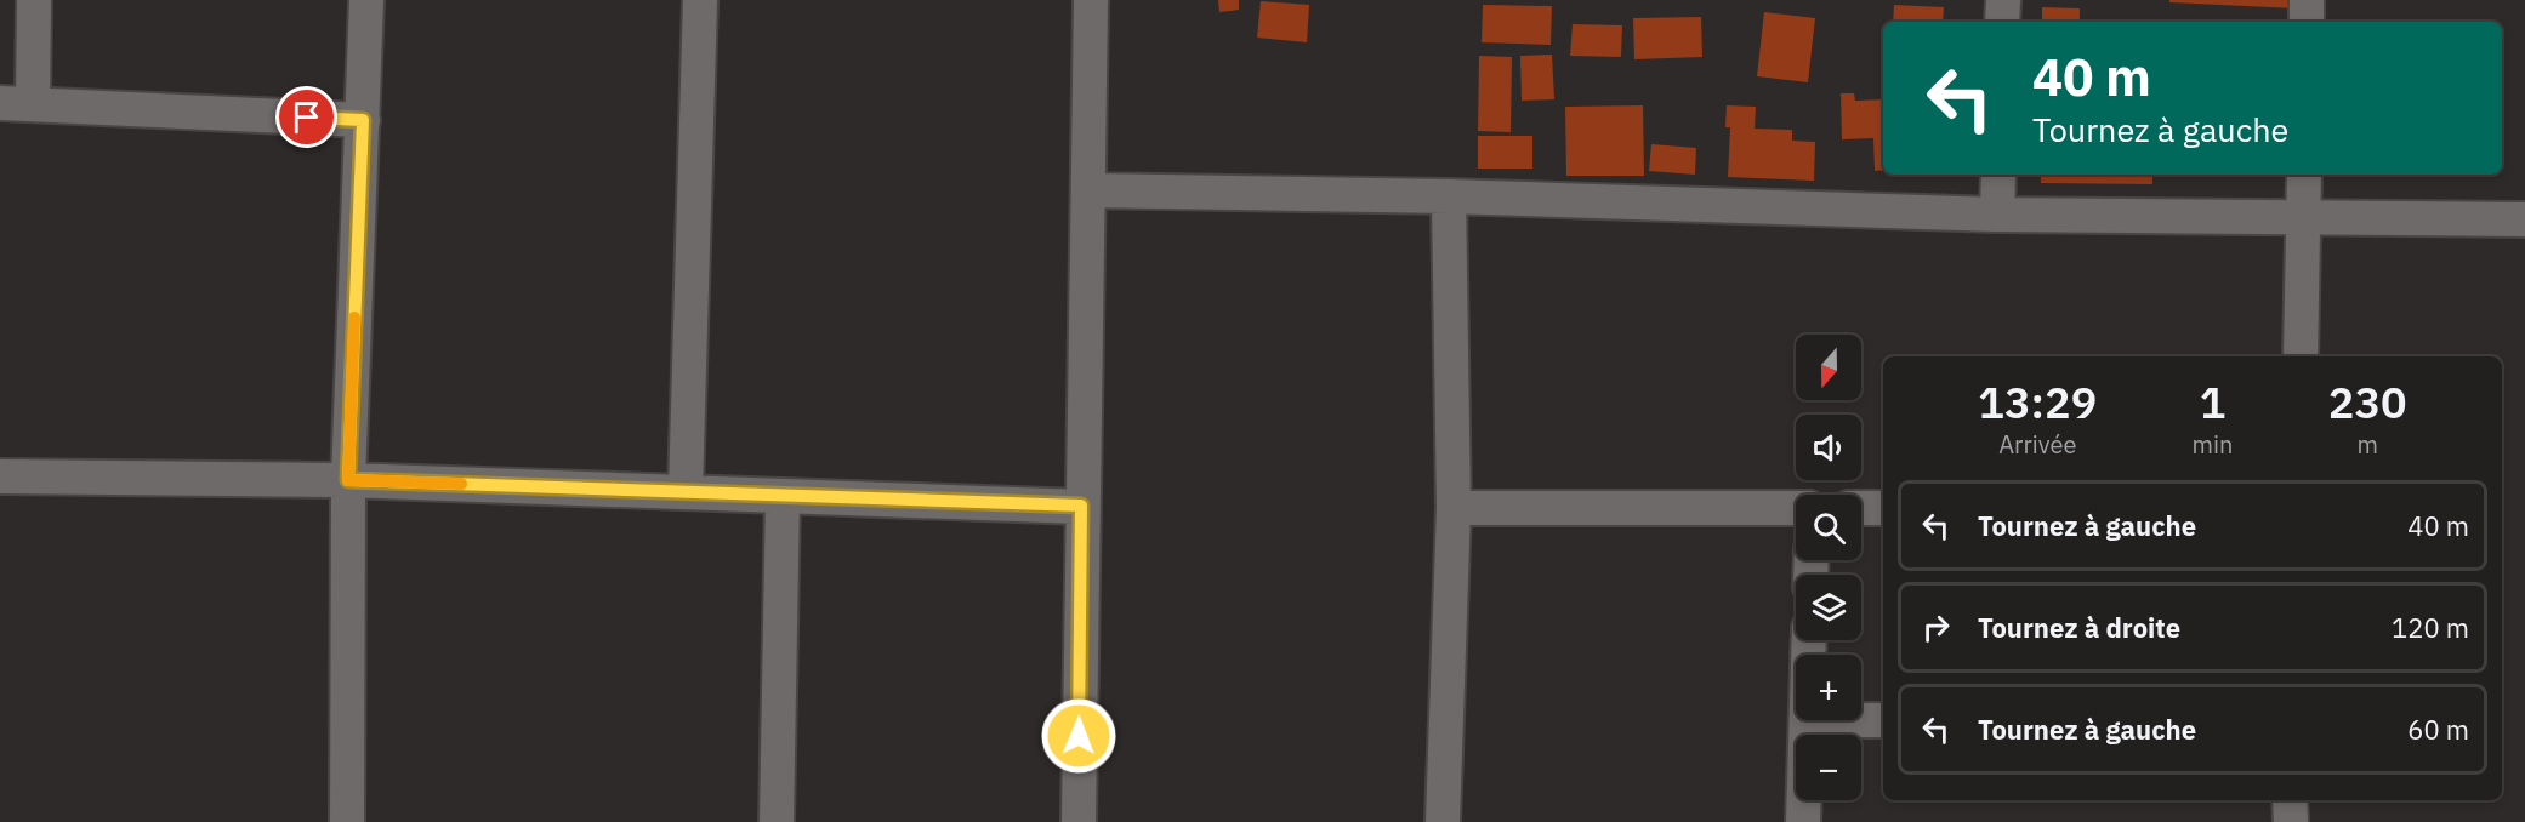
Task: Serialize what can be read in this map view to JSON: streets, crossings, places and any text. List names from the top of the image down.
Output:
{
  "north": "bottom",
  "page": {
    "turn": ["40 m", "Tournez à gauche"],
    "map_buttons": ["+", "−"],
    "eta": [
      "13:29",
      "Arrivée",
      "1",
      "min",
      "230",
      "m"
    ],
    "list": [
      {
        "name": "Tournez à gauche",
        "value": "40 m"
      },
      {
        "name": "Tournez à droite",
        "value": "120 m"
      },
      {
        "name": "Tournez à gauche",
        "value": "60 m"
      }
    ]
  }
}
